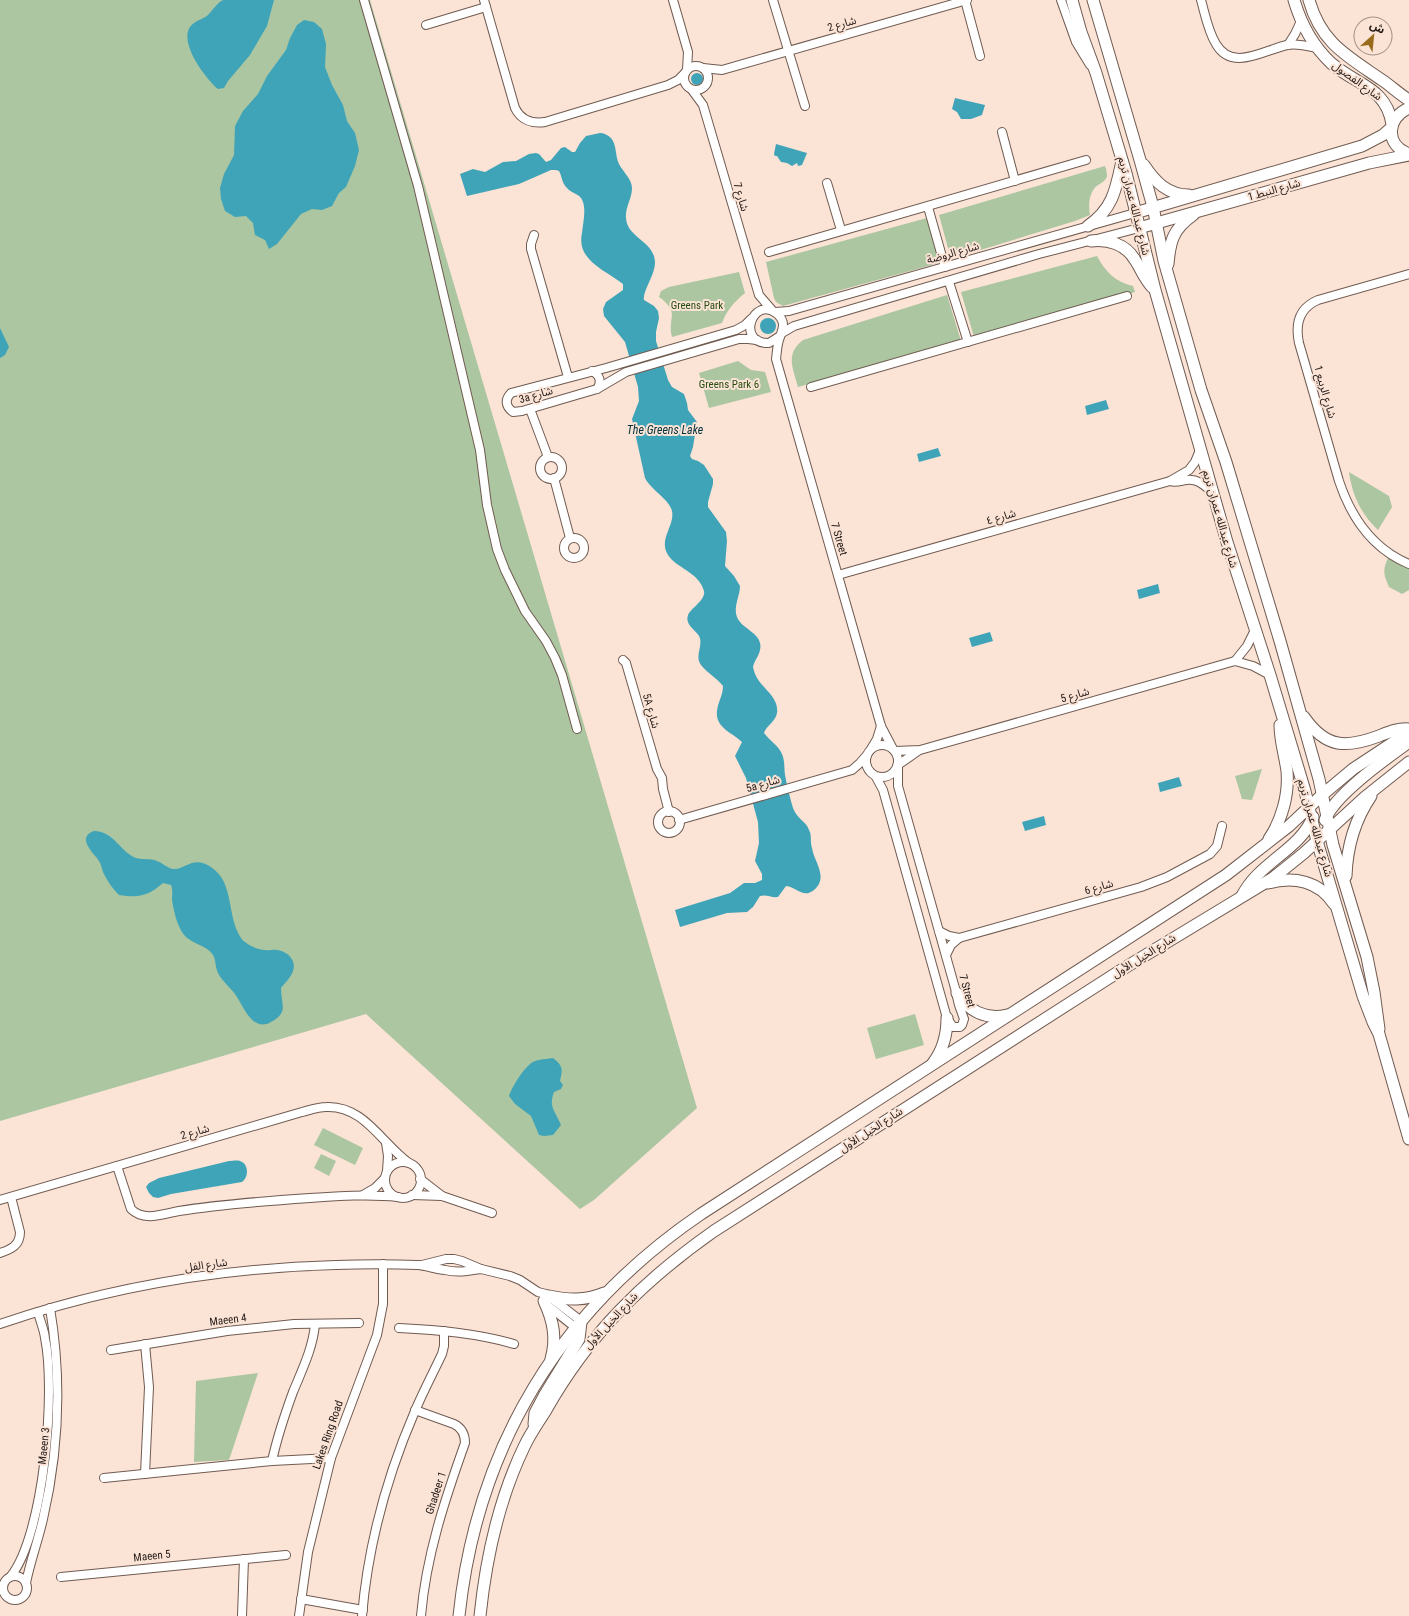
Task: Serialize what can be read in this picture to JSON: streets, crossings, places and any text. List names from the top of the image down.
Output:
{
  "streets": {
    "main road": [
      "شارع الفصول",
      "شارع النبط 1",
      "شارع عبدالله عمران تريم",
      "شارع الخيل الأول"
    ],
    "street": [
      "شارع 2",
      "شارع 7",
      "شارع الروضة",
      "شارع الربيع 1",
      "3a شارع",
      "شارع ٤",
      "7 Street",
      "شارع 5",
      "5A شارع",
      "5a شارع",
      "شارع 6",
      "شارع الفل",
      "Maeen 4",
      "Lakes Ring Road",
      "Maeen 3",
      "Ghadeer 1",
      "Maeen 5"
    ]
  },
  "crossings": [
    ["شارع 2", "شارع 7"],
    ["شارع الفصول", "شارع النبط 1"],
    ["شارع النبط 1", "شارع عبدالله عمران تريم"],
    ["شارع النبط 1", "شارع الروضة"],
    ["شارع 7", "شارع الروضة"],
    ["شارع 7", "3a شارع"],
    ["شارع عبدالله عمران تريم", "شارع الروضة"],
    ["شارع عبدالله عمران تريم", "شارع ٤"],
    ["شارع عبدالله عمران تريم", "شارع الخيل الأول"],
    ["شارع الروضة", "3a شارع"],
    ["شارع ٤", "7 Street"],
    ["7 Street", "شارع 5"],
    ["7 Street", "5a شارع"],
    ["شارع 5", "5a شارع"],
    ["5A شارع", "5a شارع"],
    ["شارع الخيل الأول", "شارع الفل"],
    ["شارع الفل", "Lakes Ring Road"],
    ["شارع الفل", "Maeen 3"]
  ],
  "water": ["The Greens Lake"],
  "parks": ["Greens Park", "Greens Park 6"],
  "north": "top right"
}
